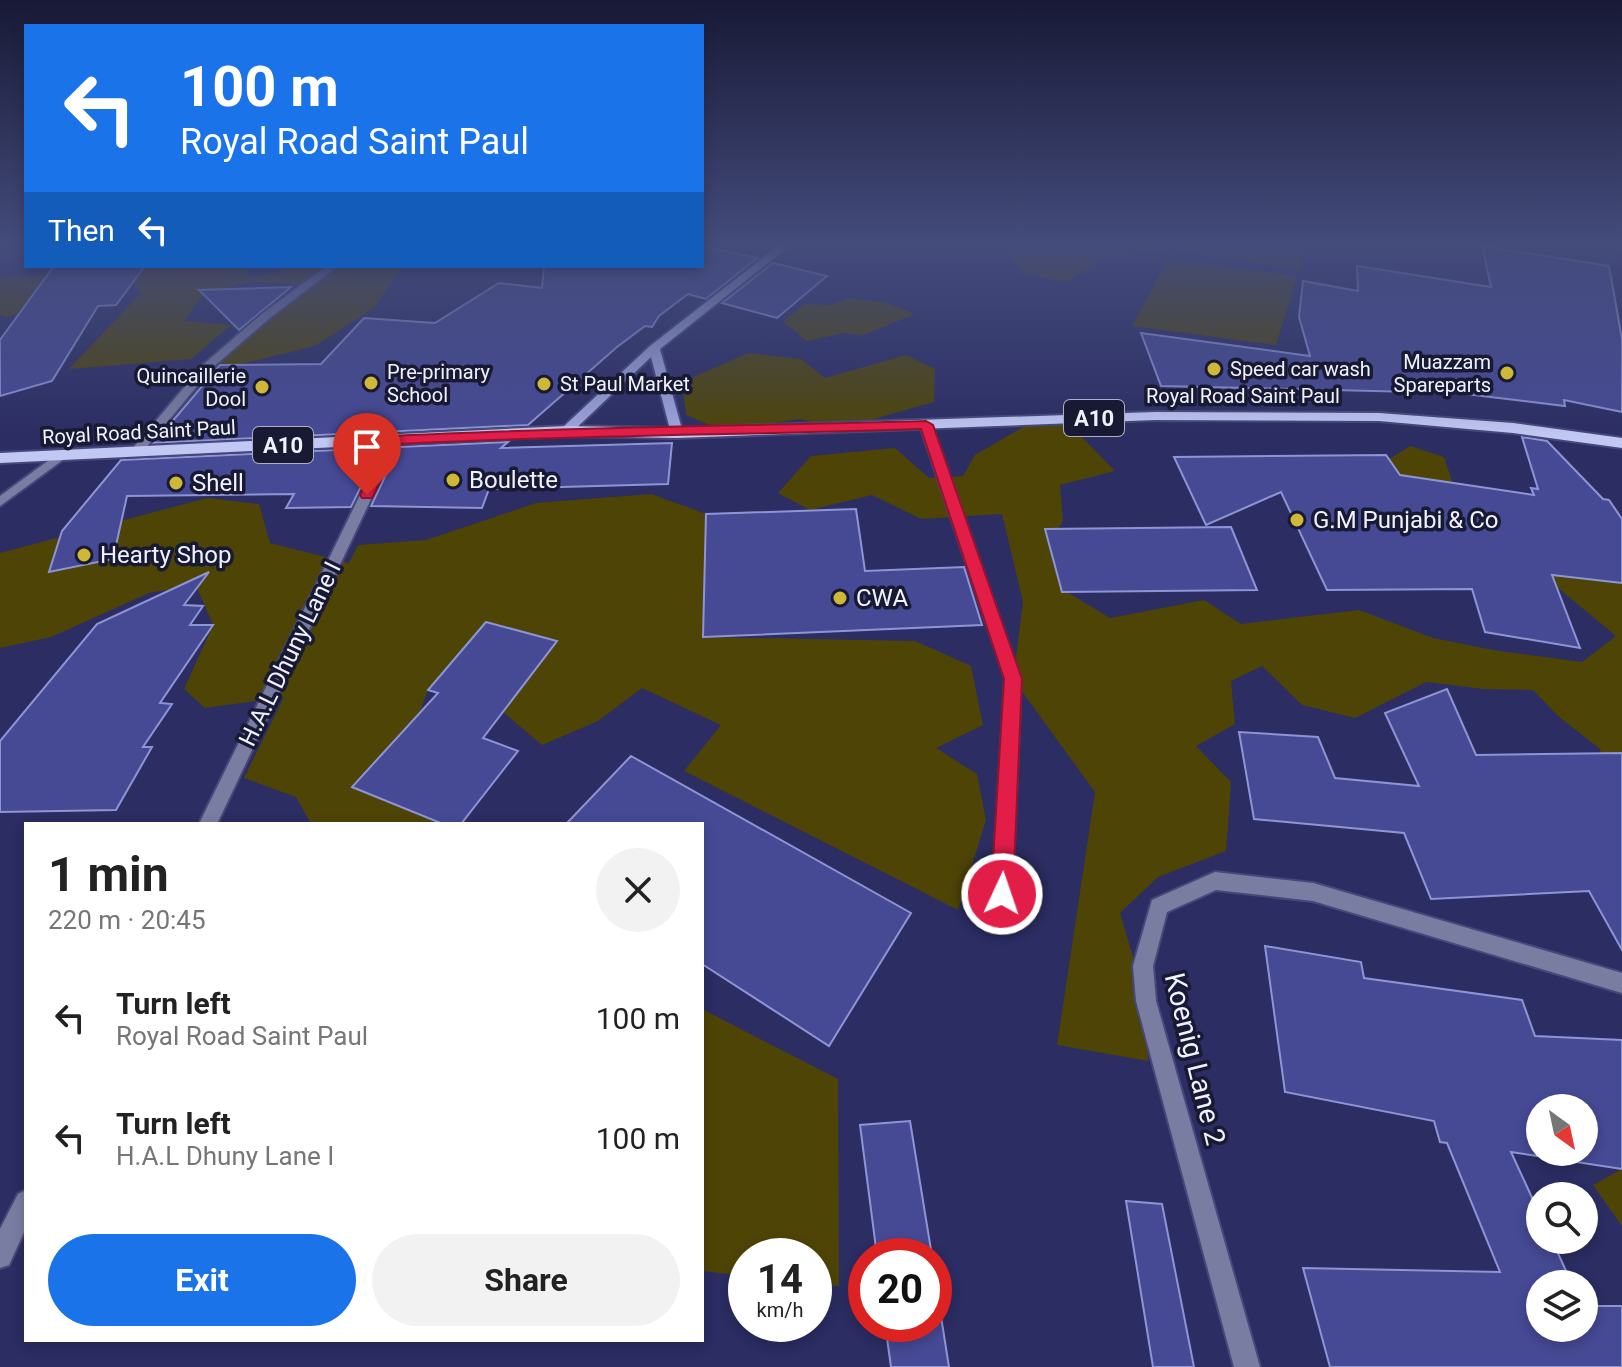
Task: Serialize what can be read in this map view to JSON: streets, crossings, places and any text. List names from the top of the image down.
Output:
{
  "streets": {
    "main road": ["Royal Road Saint Paul", "A10"],
    "street": ["H.A.L Dhuny Lane I", "Koenig Lane 2"]
  },
  "crossings": [
    ["Royal Road Saint Paul", "H.A.L Dhuny Lane I"]
  ],
  "places": [
    "Speed car wash",
    "Muazzam Spareparts",
    "Pre-primary School",
    "St Paul Market",
    "Quincaillerie Dool",
    "Boulette",
    "Shell",
    "G.M Punjabi & Co",
    "Hearty Shop",
    "CWA"
  ],
  "north": "bottom right",
  "page": {
    "turn": ["100 m", "Royal Road Saint Paul"],
    "then": "Then",
    "heading": ["1 min", "220 m · 20:45"],
    "list": [
      {
        "name": "Turn left",
        "note": "Royal Road Saint Paul",
        "value": "100 m"
      },
      {
        "name": "Turn left",
        "note": "H.A.L Dhuny Lane I",
        "value": "100 m"
      }
    ],
    "buttons": ["Exit", "Share"],
    "speed": "14 km/h",
    "limit": "20"
  }
}
